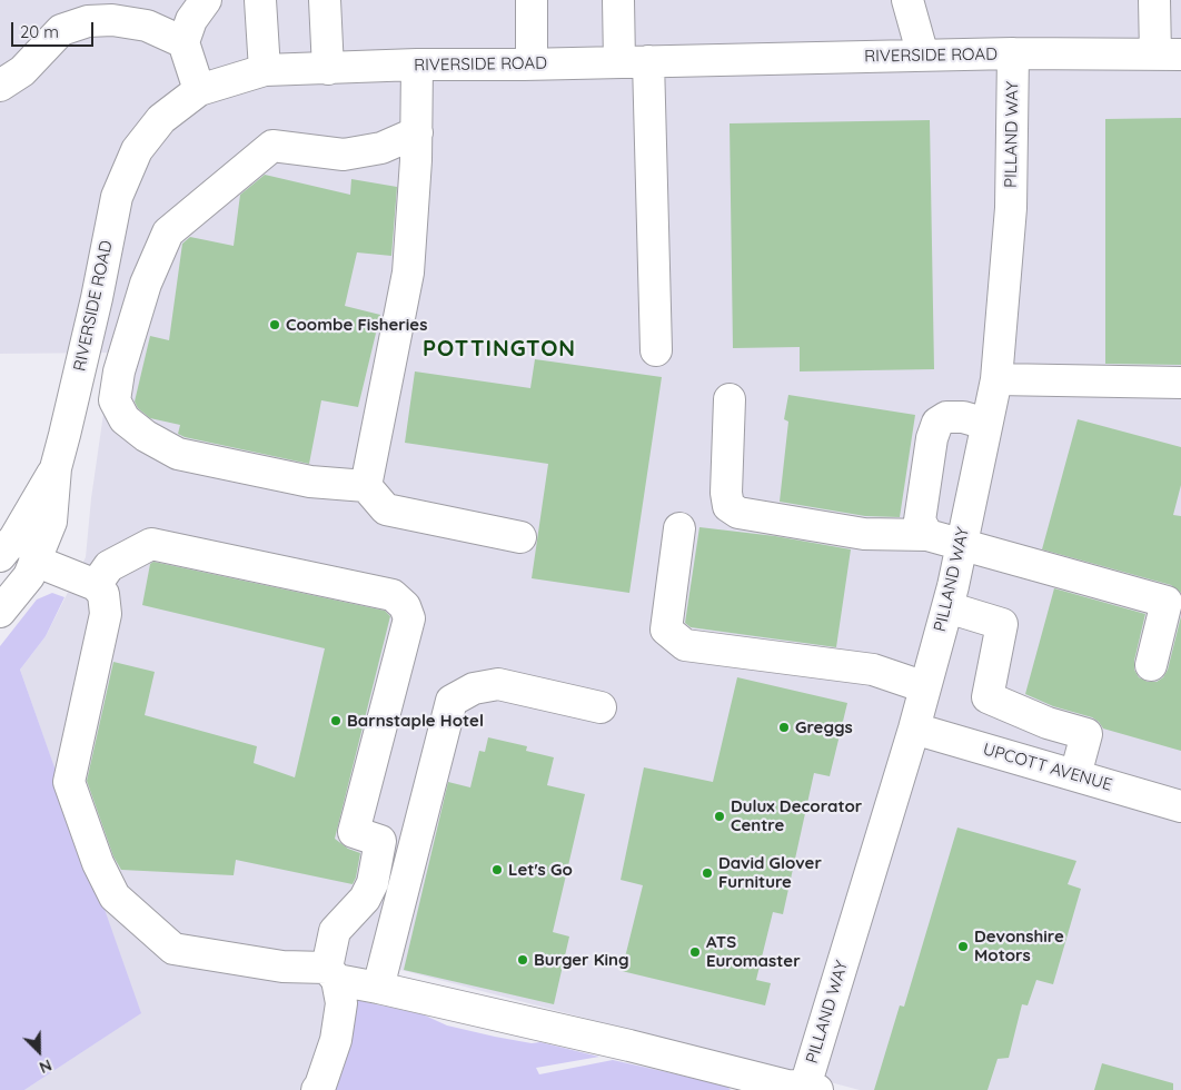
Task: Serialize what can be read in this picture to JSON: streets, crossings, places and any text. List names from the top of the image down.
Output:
{
  "streets": {
    "street": ["RIVERSIDE ROAD", "PILLAND WAY", "UPCOTT AVENUE"]
  },
  "crossings": [
    ["RIVERSIDE ROAD", "PILLAND WAY"],
    ["PILLAND WAY", "UPCOTT AVENUE"]
  ],
  "districts": ["POTTINGTON"],
  "places": [
    "Coombe Fisheries",
    "Barnstaple Hotel",
    "Greggs",
    "Dulux Decorator Centre",
    "Let's Go",
    "David Glover Furniture",
    "Devonshire Motors",
    "ATS Euromaster",
    "Burger King"
  ],
  "scale_bar": "20 m",
  "north": "bottom right"
}
